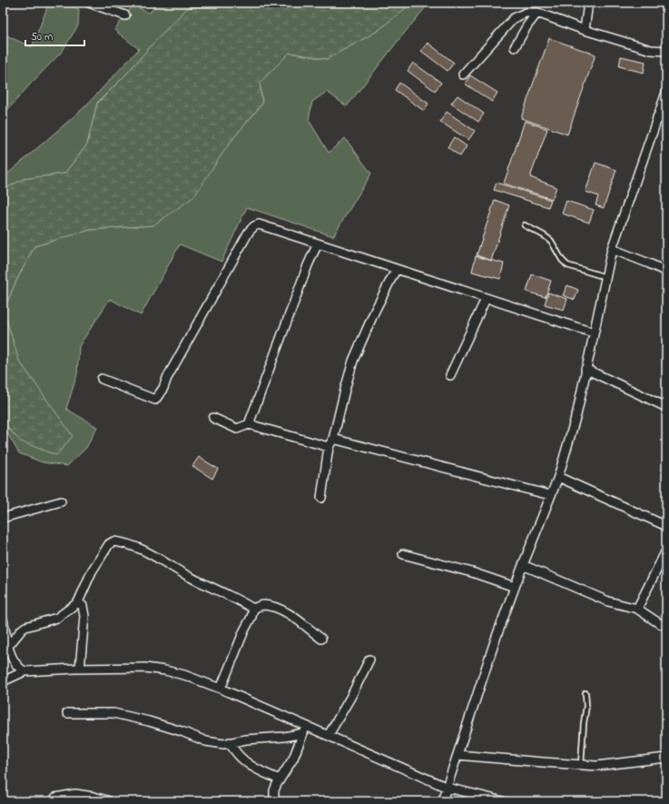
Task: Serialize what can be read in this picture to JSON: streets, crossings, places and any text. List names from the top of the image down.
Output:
{
  "scale_bar": "50 m"
}
